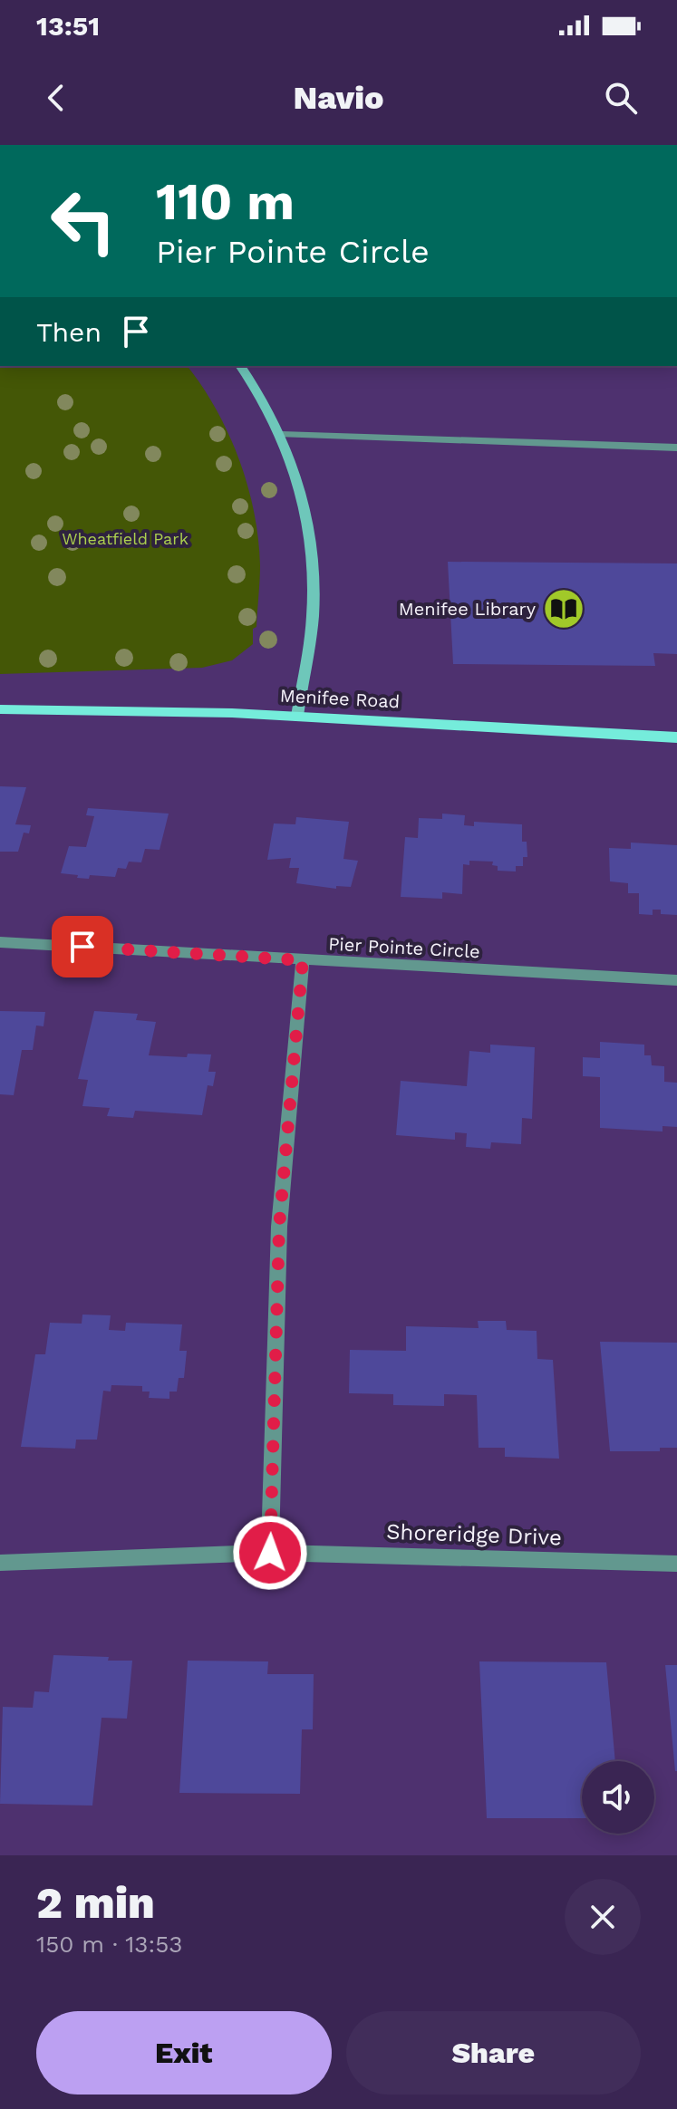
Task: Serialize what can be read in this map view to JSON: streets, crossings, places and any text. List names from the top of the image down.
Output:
{
  "streets": {
    "main road": ["Menifee Road"],
    "street": ["Pier Pointe Circle", "Shoreridge Drive"]
  },
  "parks": ["Wheatfield Park"],
  "places": {
    "library": ["Menifee Library"]
  },
  "page": {
    "status": "13:51",
    "header": "Navio",
    "turn": ["110 m", "Pier Pointe Circle"],
    "then": "Then",
    "heading": ["2 min", "150 m · 13:53"],
    "buttons": ["Exit", "Share"]
  }
}
